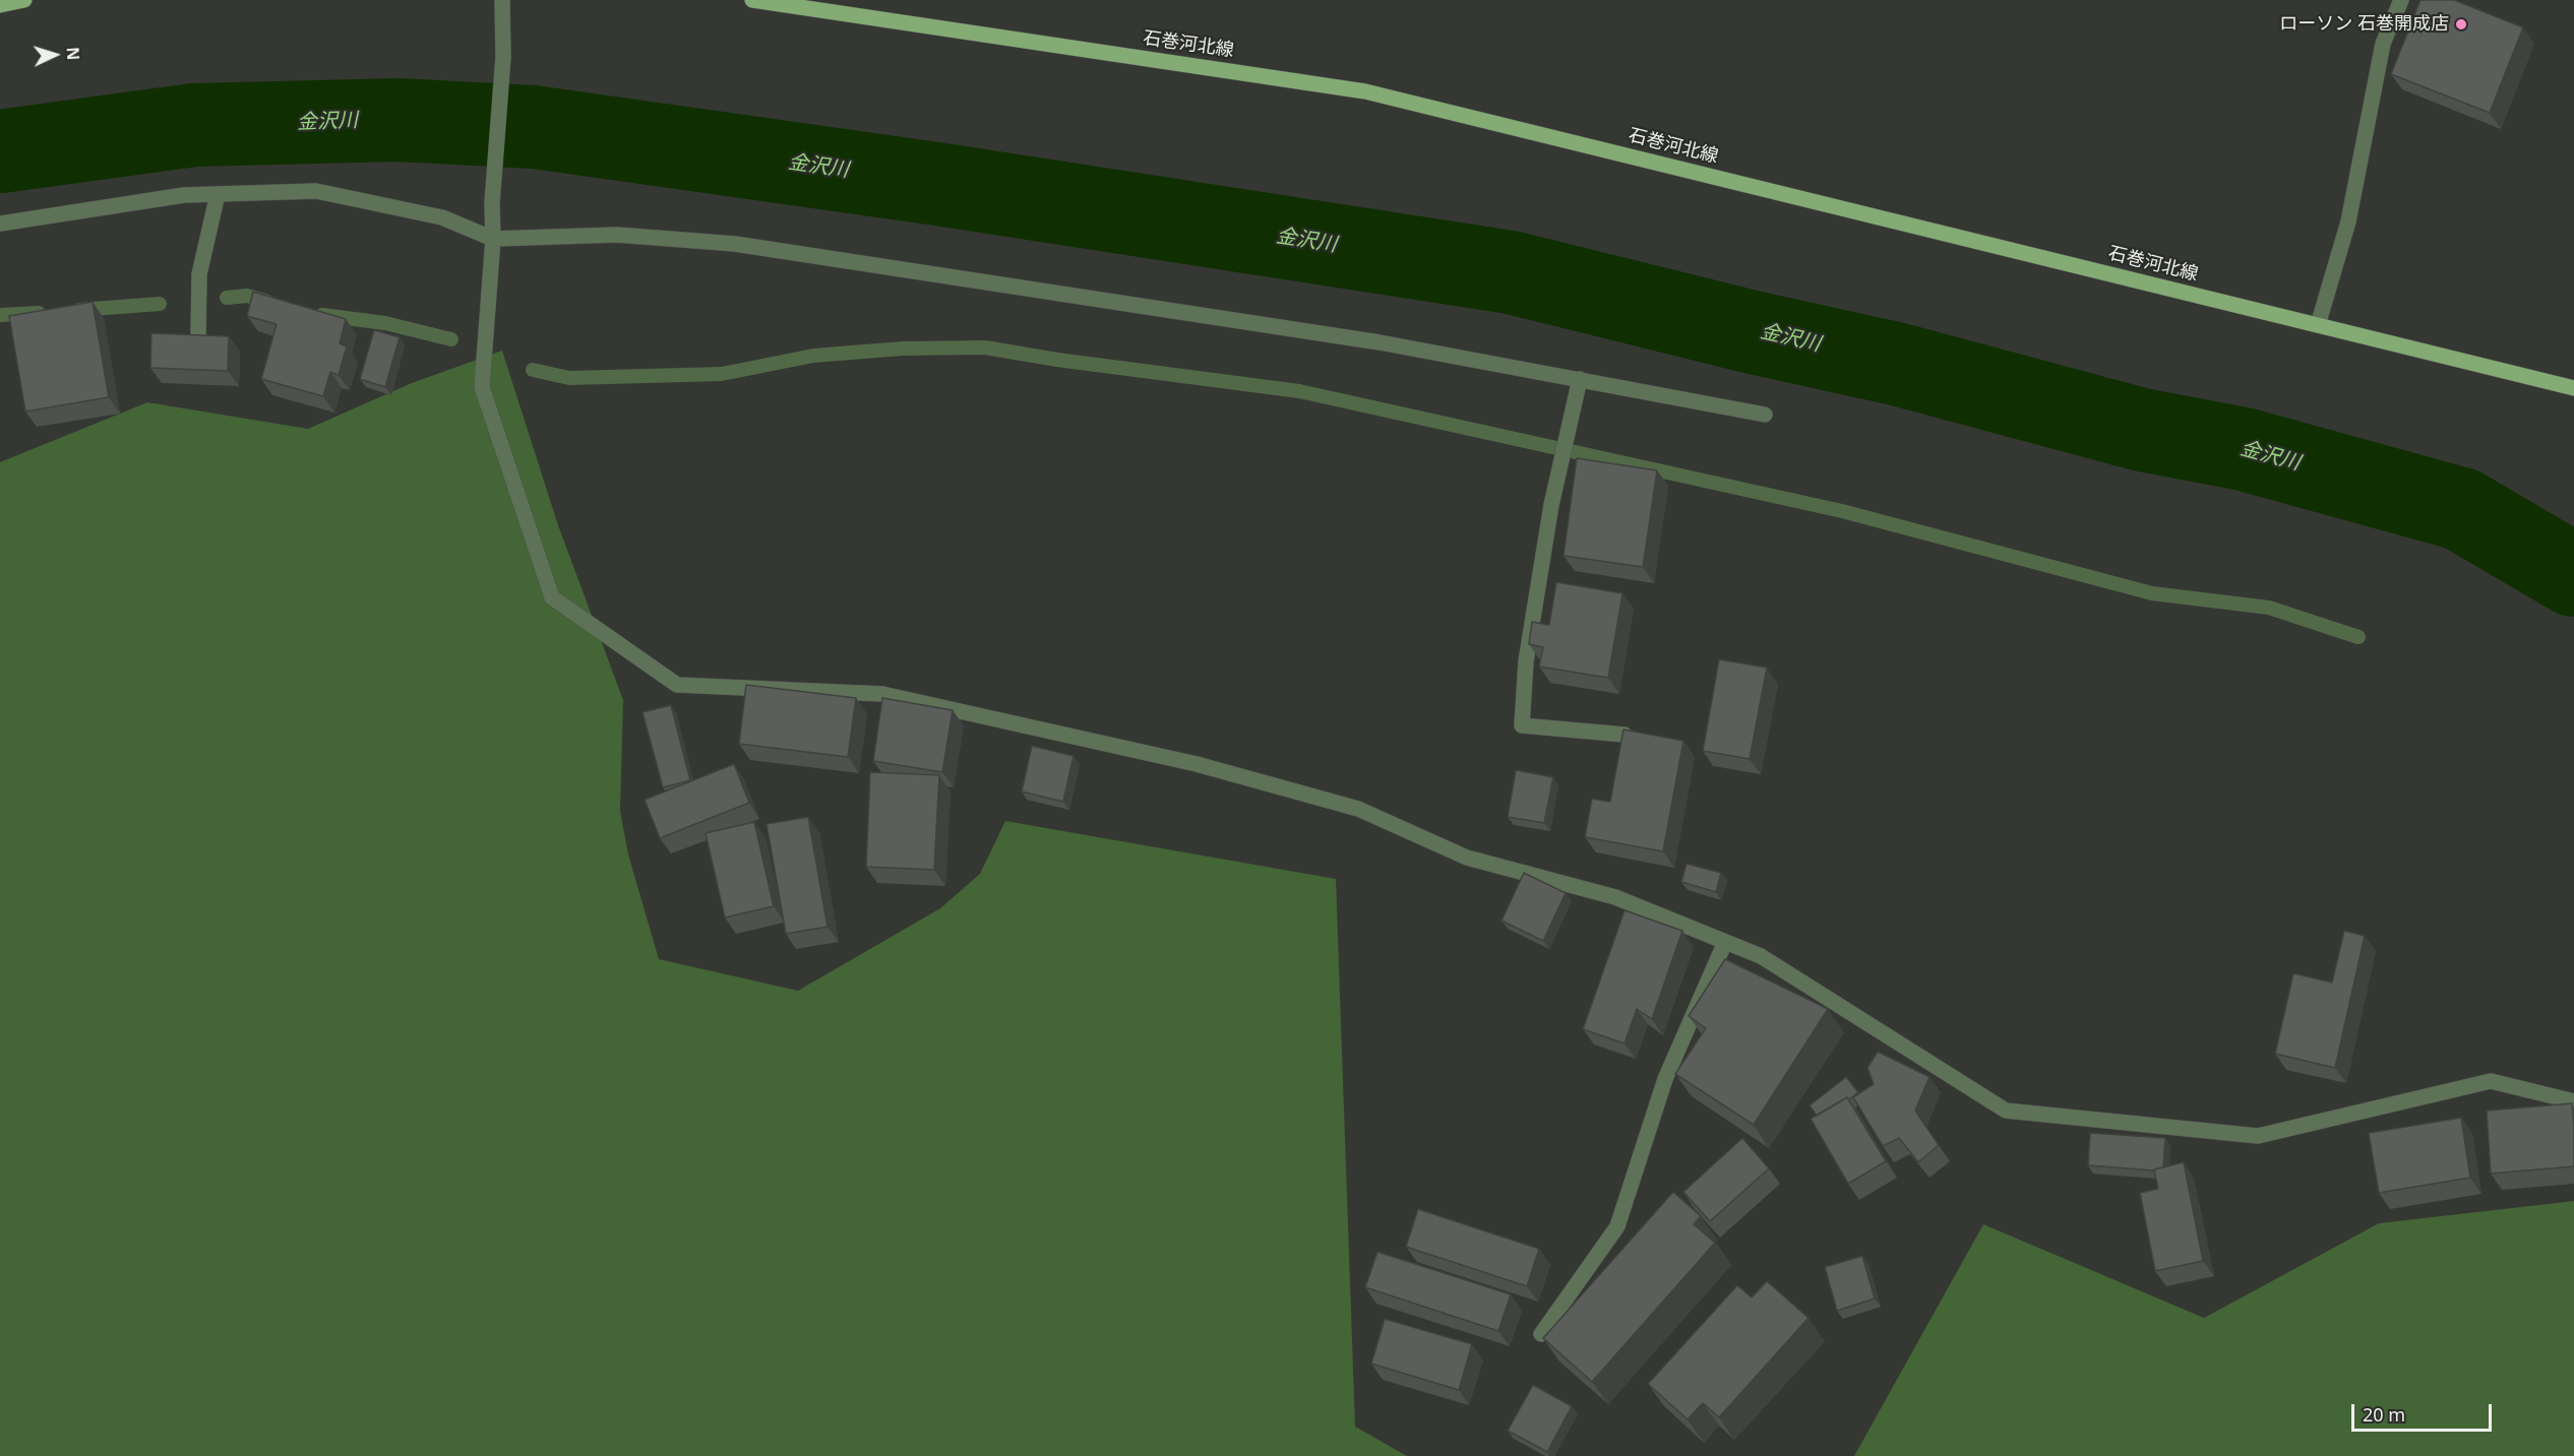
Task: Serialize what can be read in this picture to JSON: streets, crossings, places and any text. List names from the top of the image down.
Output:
{
  "streets": {
    "main road": ["石巻河北線"]
  },
  "water": ["金沢川"],
  "places": ["ローソン 石巻開成店"],
  "scale_bar": "20 m",
  "north": "right"
}
